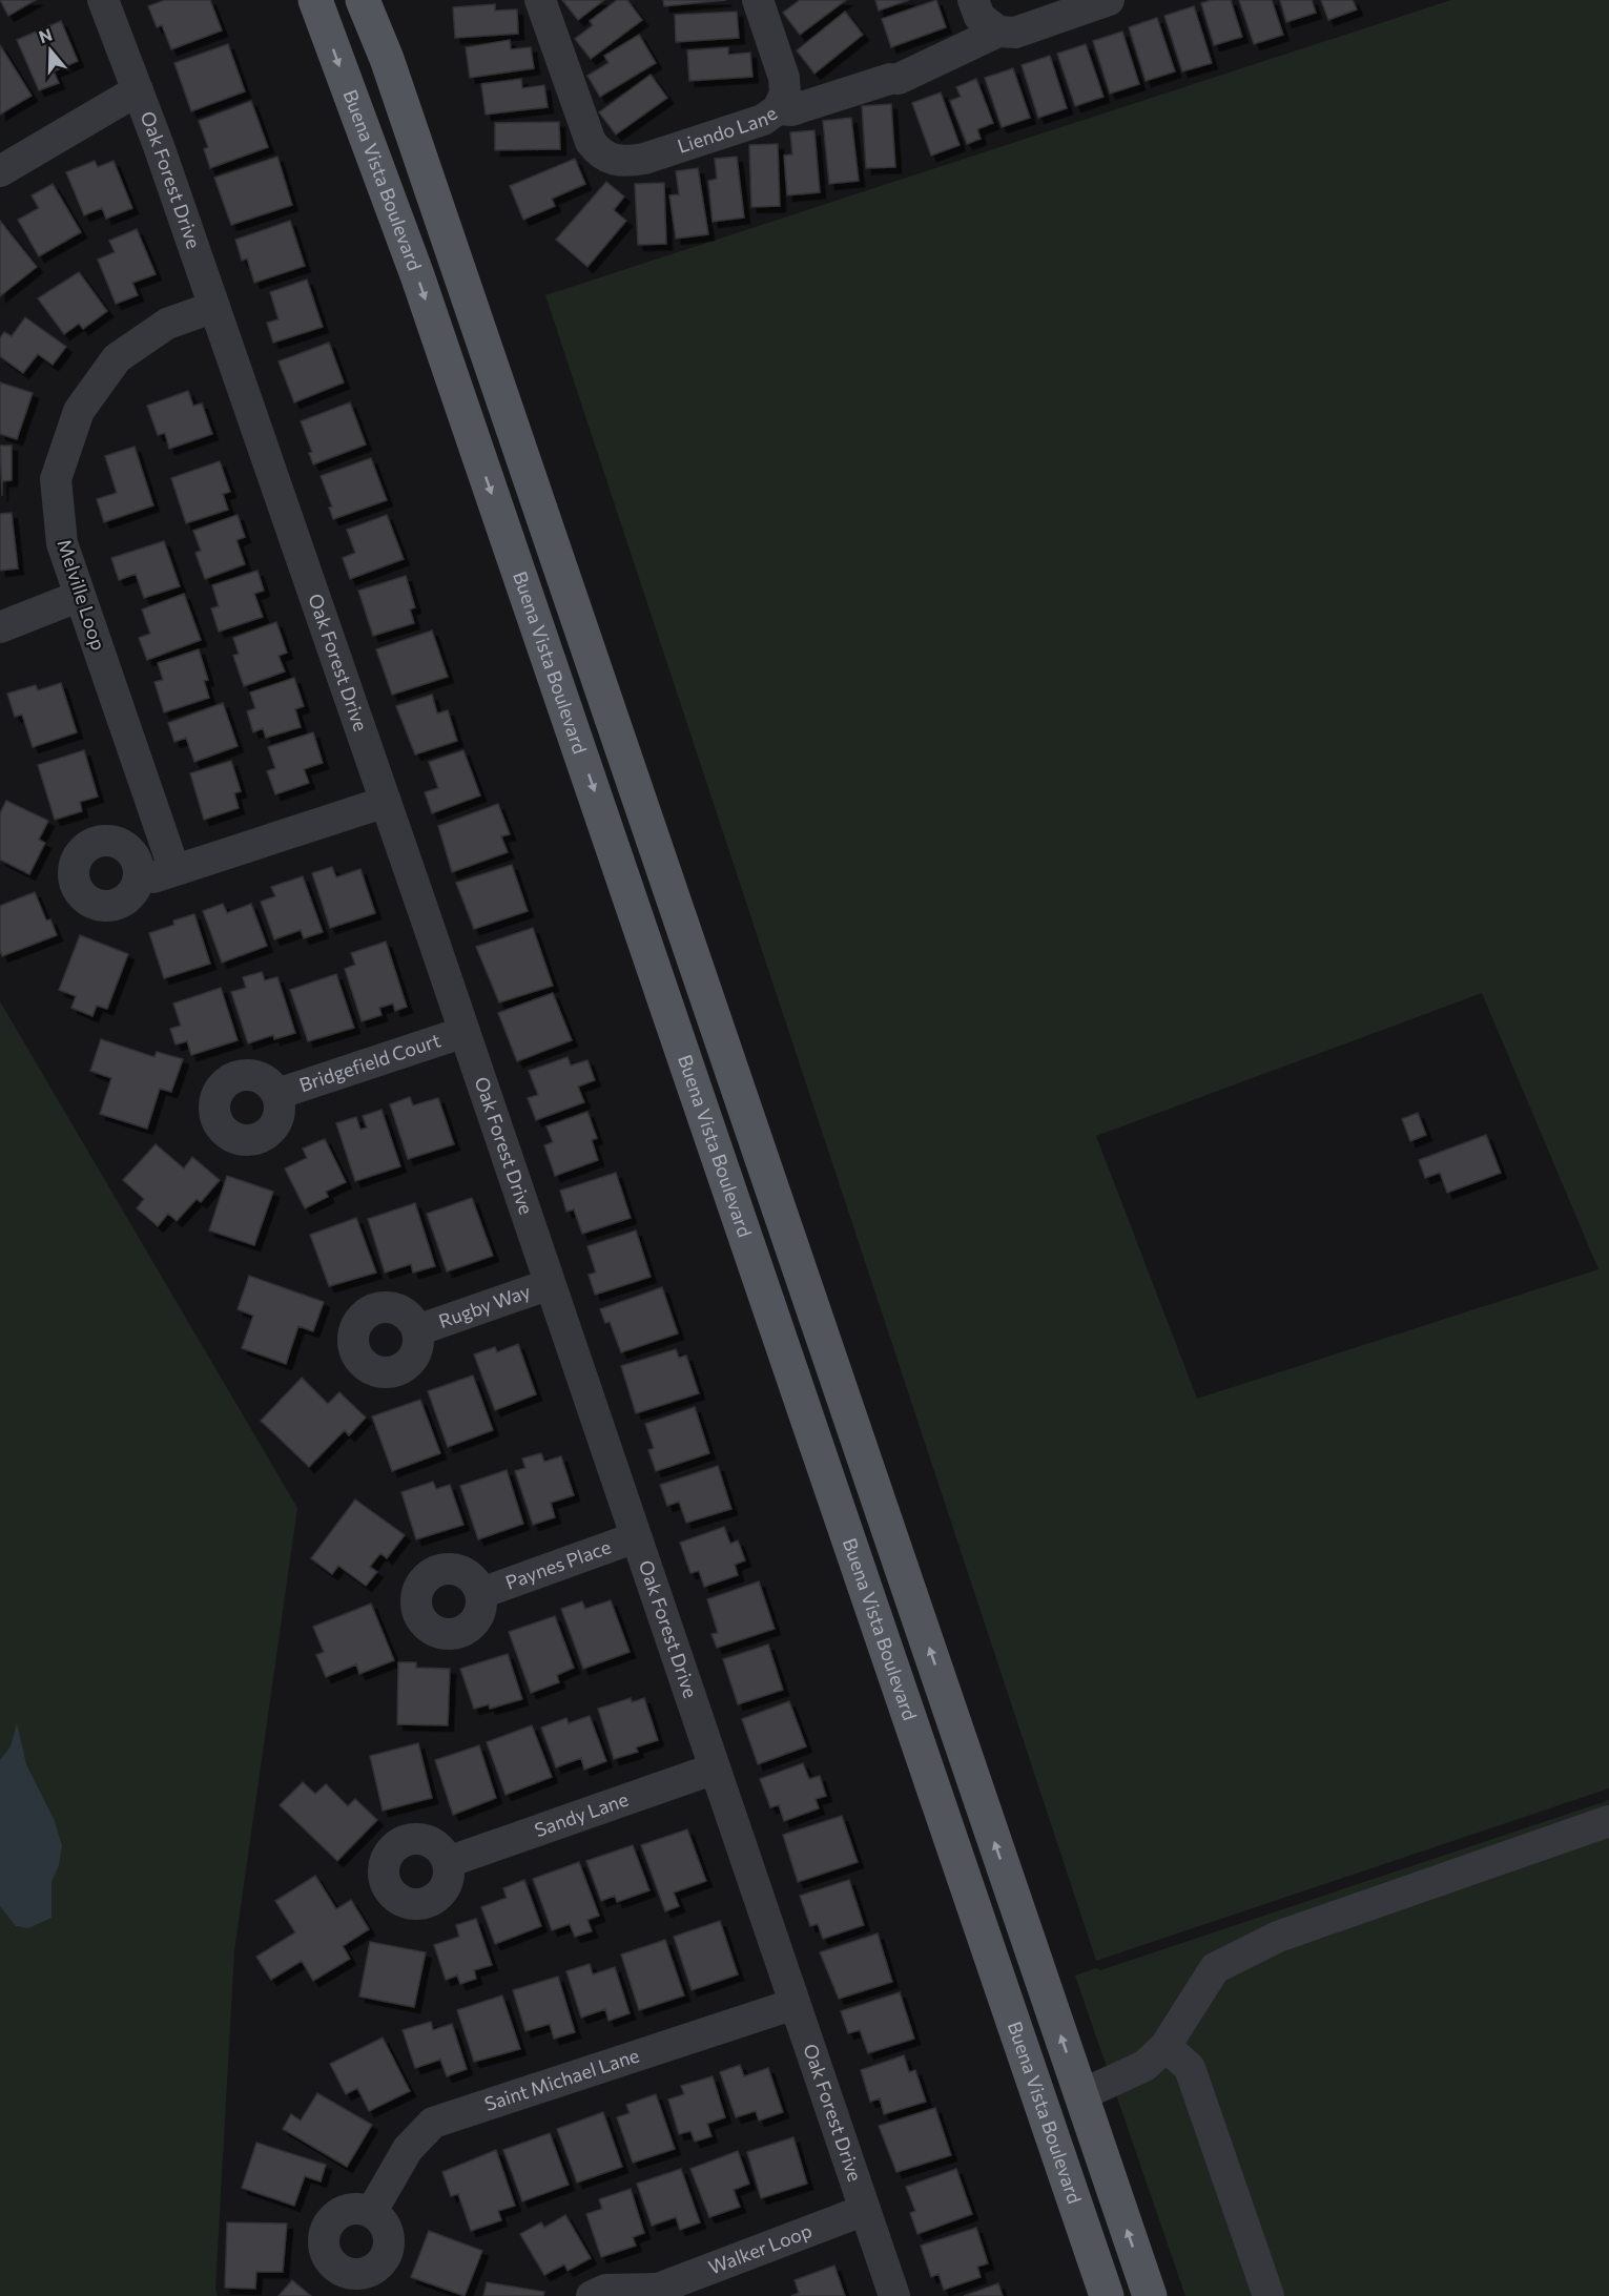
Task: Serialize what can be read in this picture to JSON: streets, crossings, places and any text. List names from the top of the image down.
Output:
{
  "streets": {
    "main road": ["Buena Vista Boulevard"],
    "street": [
      "Liendo Lane",
      "Oak Forest Drive",
      "Melville Loop",
      "Bridgefield Court",
      "Rugby Way",
      "Paynes Place",
      "Sandy Lane",
      "Saint Michael Lane",
      "Walker Loop"
    ]
  },
  "crossings": [
    ["Oak Forest Drive", "Melville Loop"],
    ["Oak Forest Drive", "Bridgefield Court"],
    ["Oak Forest Drive", "Rugby Way"],
    ["Oak Forest Drive", "Paynes Place"],
    ["Oak Forest Drive", "Sandy Lane"],
    ["Oak Forest Drive", "Saint Michael Lane"],
    ["Oak Forest Drive", "Walker Loop"]
  ],
  "north": "top"
}
